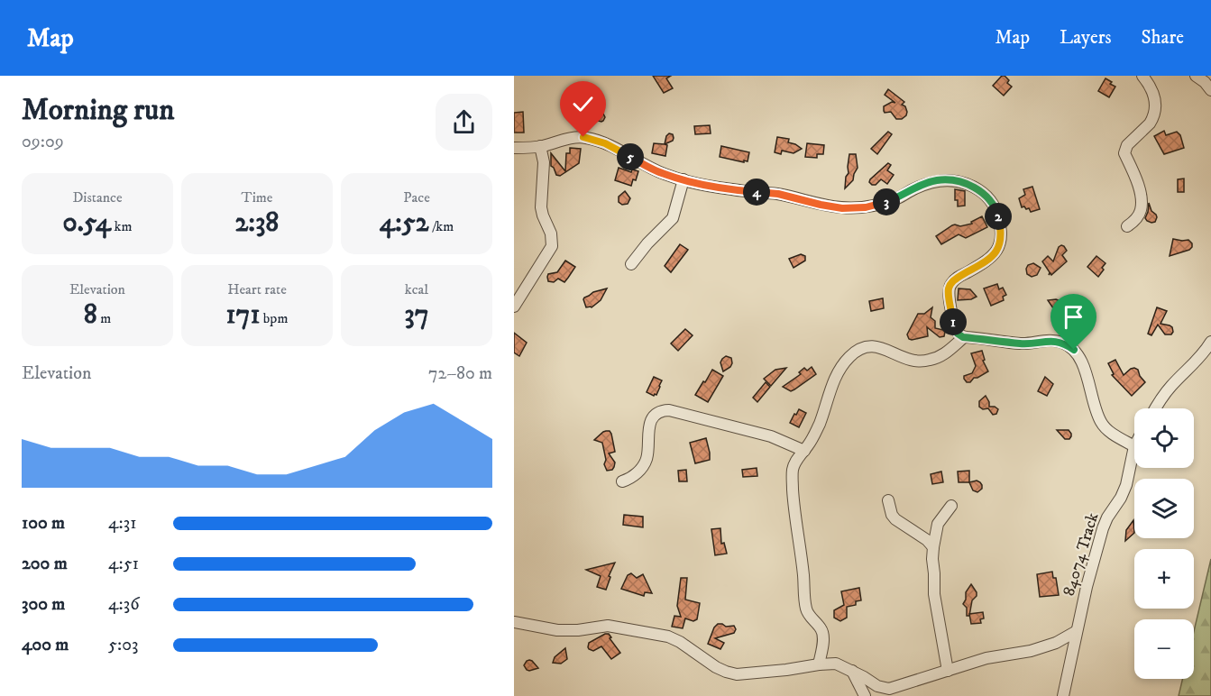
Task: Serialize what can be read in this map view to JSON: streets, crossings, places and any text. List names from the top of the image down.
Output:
{
  "streets": {
    "street": ["84074 Track"]
  },
  "page": {
    "header": "Map",
    "nav": ["Map", "Layers", "Share"],
    "heading": ["Morning run", "09:09"],
    "pins": [
      "5",
      "4",
      "3",
      "2",
      "1"
    ],
    "stats": [
      ["Distance", "0.54 km"],
      ["Time", "2:38"],
      ["Pace", "4:52 /km"],
      ["Elevation", "8 m"],
      ["Heart rate", "171 bpm"],
      ["kcal", "37"]
    ],
    "chart": ["Elevation", "72–80 m"],
    "map_buttons": ["+", "−"],
    "list": [
      {
        "name": "100 m",
        "note": "4:31"
      },
      {
        "name": "200 m",
        "note": "4:51"
      },
      {
        "name": "300 m",
        "note": "4:36"
      },
      {
        "name": "400 m",
        "note": "5:03"
      }
    ]
  }
}
